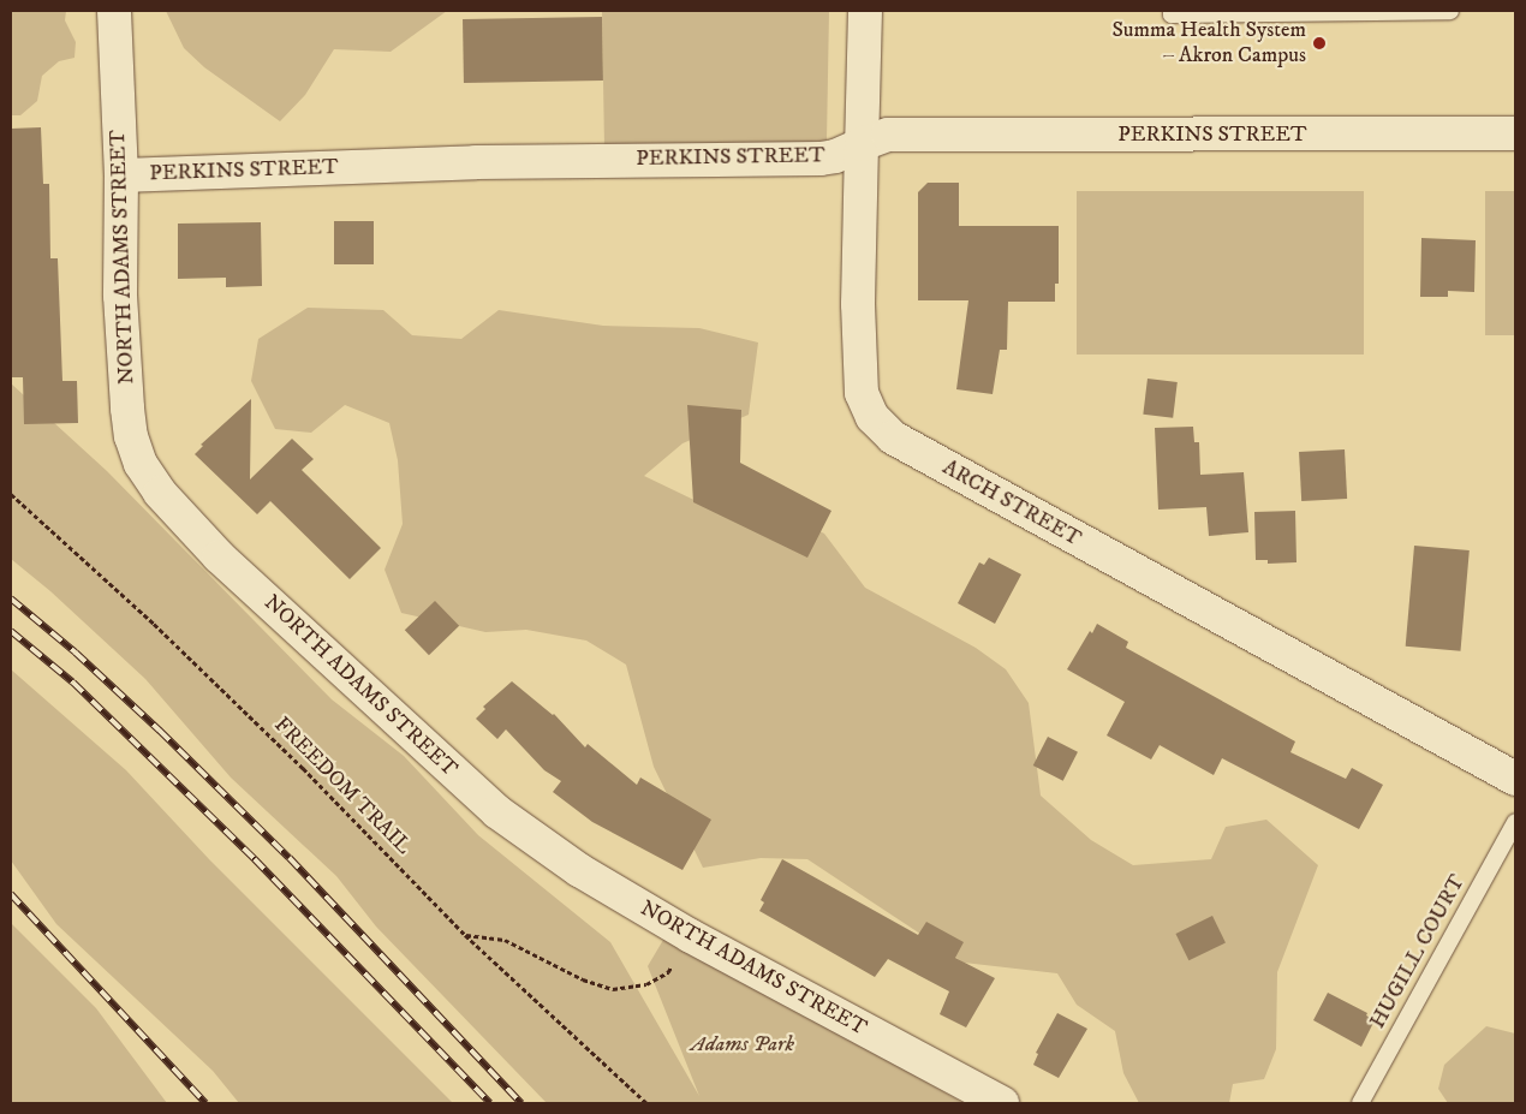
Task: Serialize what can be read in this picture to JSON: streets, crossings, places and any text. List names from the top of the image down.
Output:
{
  "streets": {
    "street": ["PERKINS STREET", "NORTH ADAMS STREET", "ARCH STREET"],
    "lane": ["HUGILL COURT"],
    "path": ["FREEDOM TRAIL"]
  },
  "crossings": [
    ["PERKINS STREET", "NORTH ADAMS STREET"],
    ["PERKINS STREET", "ARCH STREET"]
  ],
  "parks": ["Adams Park"],
  "places": ["Summa Health System – Akron Campus"]
}
